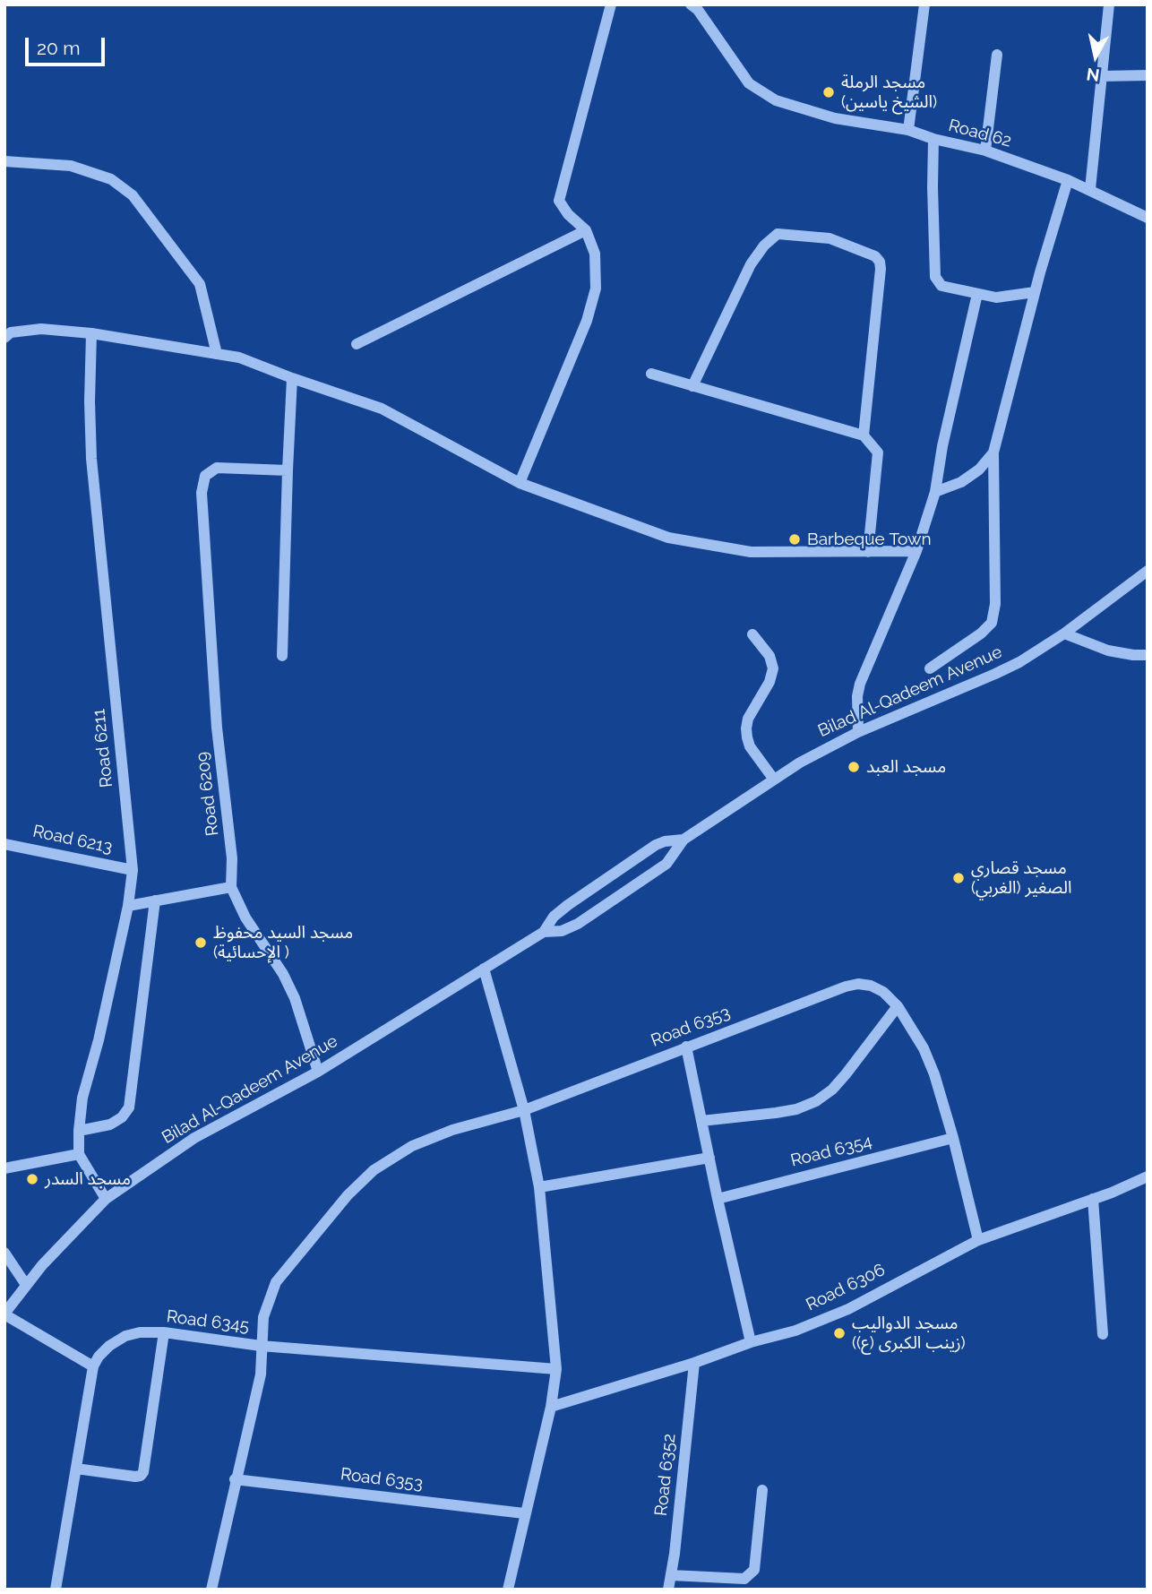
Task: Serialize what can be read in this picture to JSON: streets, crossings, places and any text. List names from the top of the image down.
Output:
{
  "streets": {
    "street": [
      "Road 62",
      "Bilad Al-Qadeem Avenue",
      "Road 6211",
      "Road 6209",
      "Road 6213",
      "Road 6353",
      "Road 6354",
      "Road 6306",
      "Road 6345",
      "Road 6352"
    ]
  },
  "crossings": [
    ["Bilad Al-Qadeem Avenue", "Road 6209"],
    ["Road 6211", "Road 6213"],
    ["Road 6353", "Road 6345"],
    ["Road 6306", "Road 6352"]
  ],
  "places": [
    "مسجد الرملة (الشيخ ياسين)",
    "Barbeque Town",
    "مسجد العبد",
    "مسجد قصاري الصغير (الغربي)",
    "مسجد السيد محفوظ (الإحسائية )",
    "مسجد السدر",
    "مسجد الدواليب (زينب الكبرى (ع))"
  ],
  "scale_bar": "20 m",
  "north": "bottom"
}
